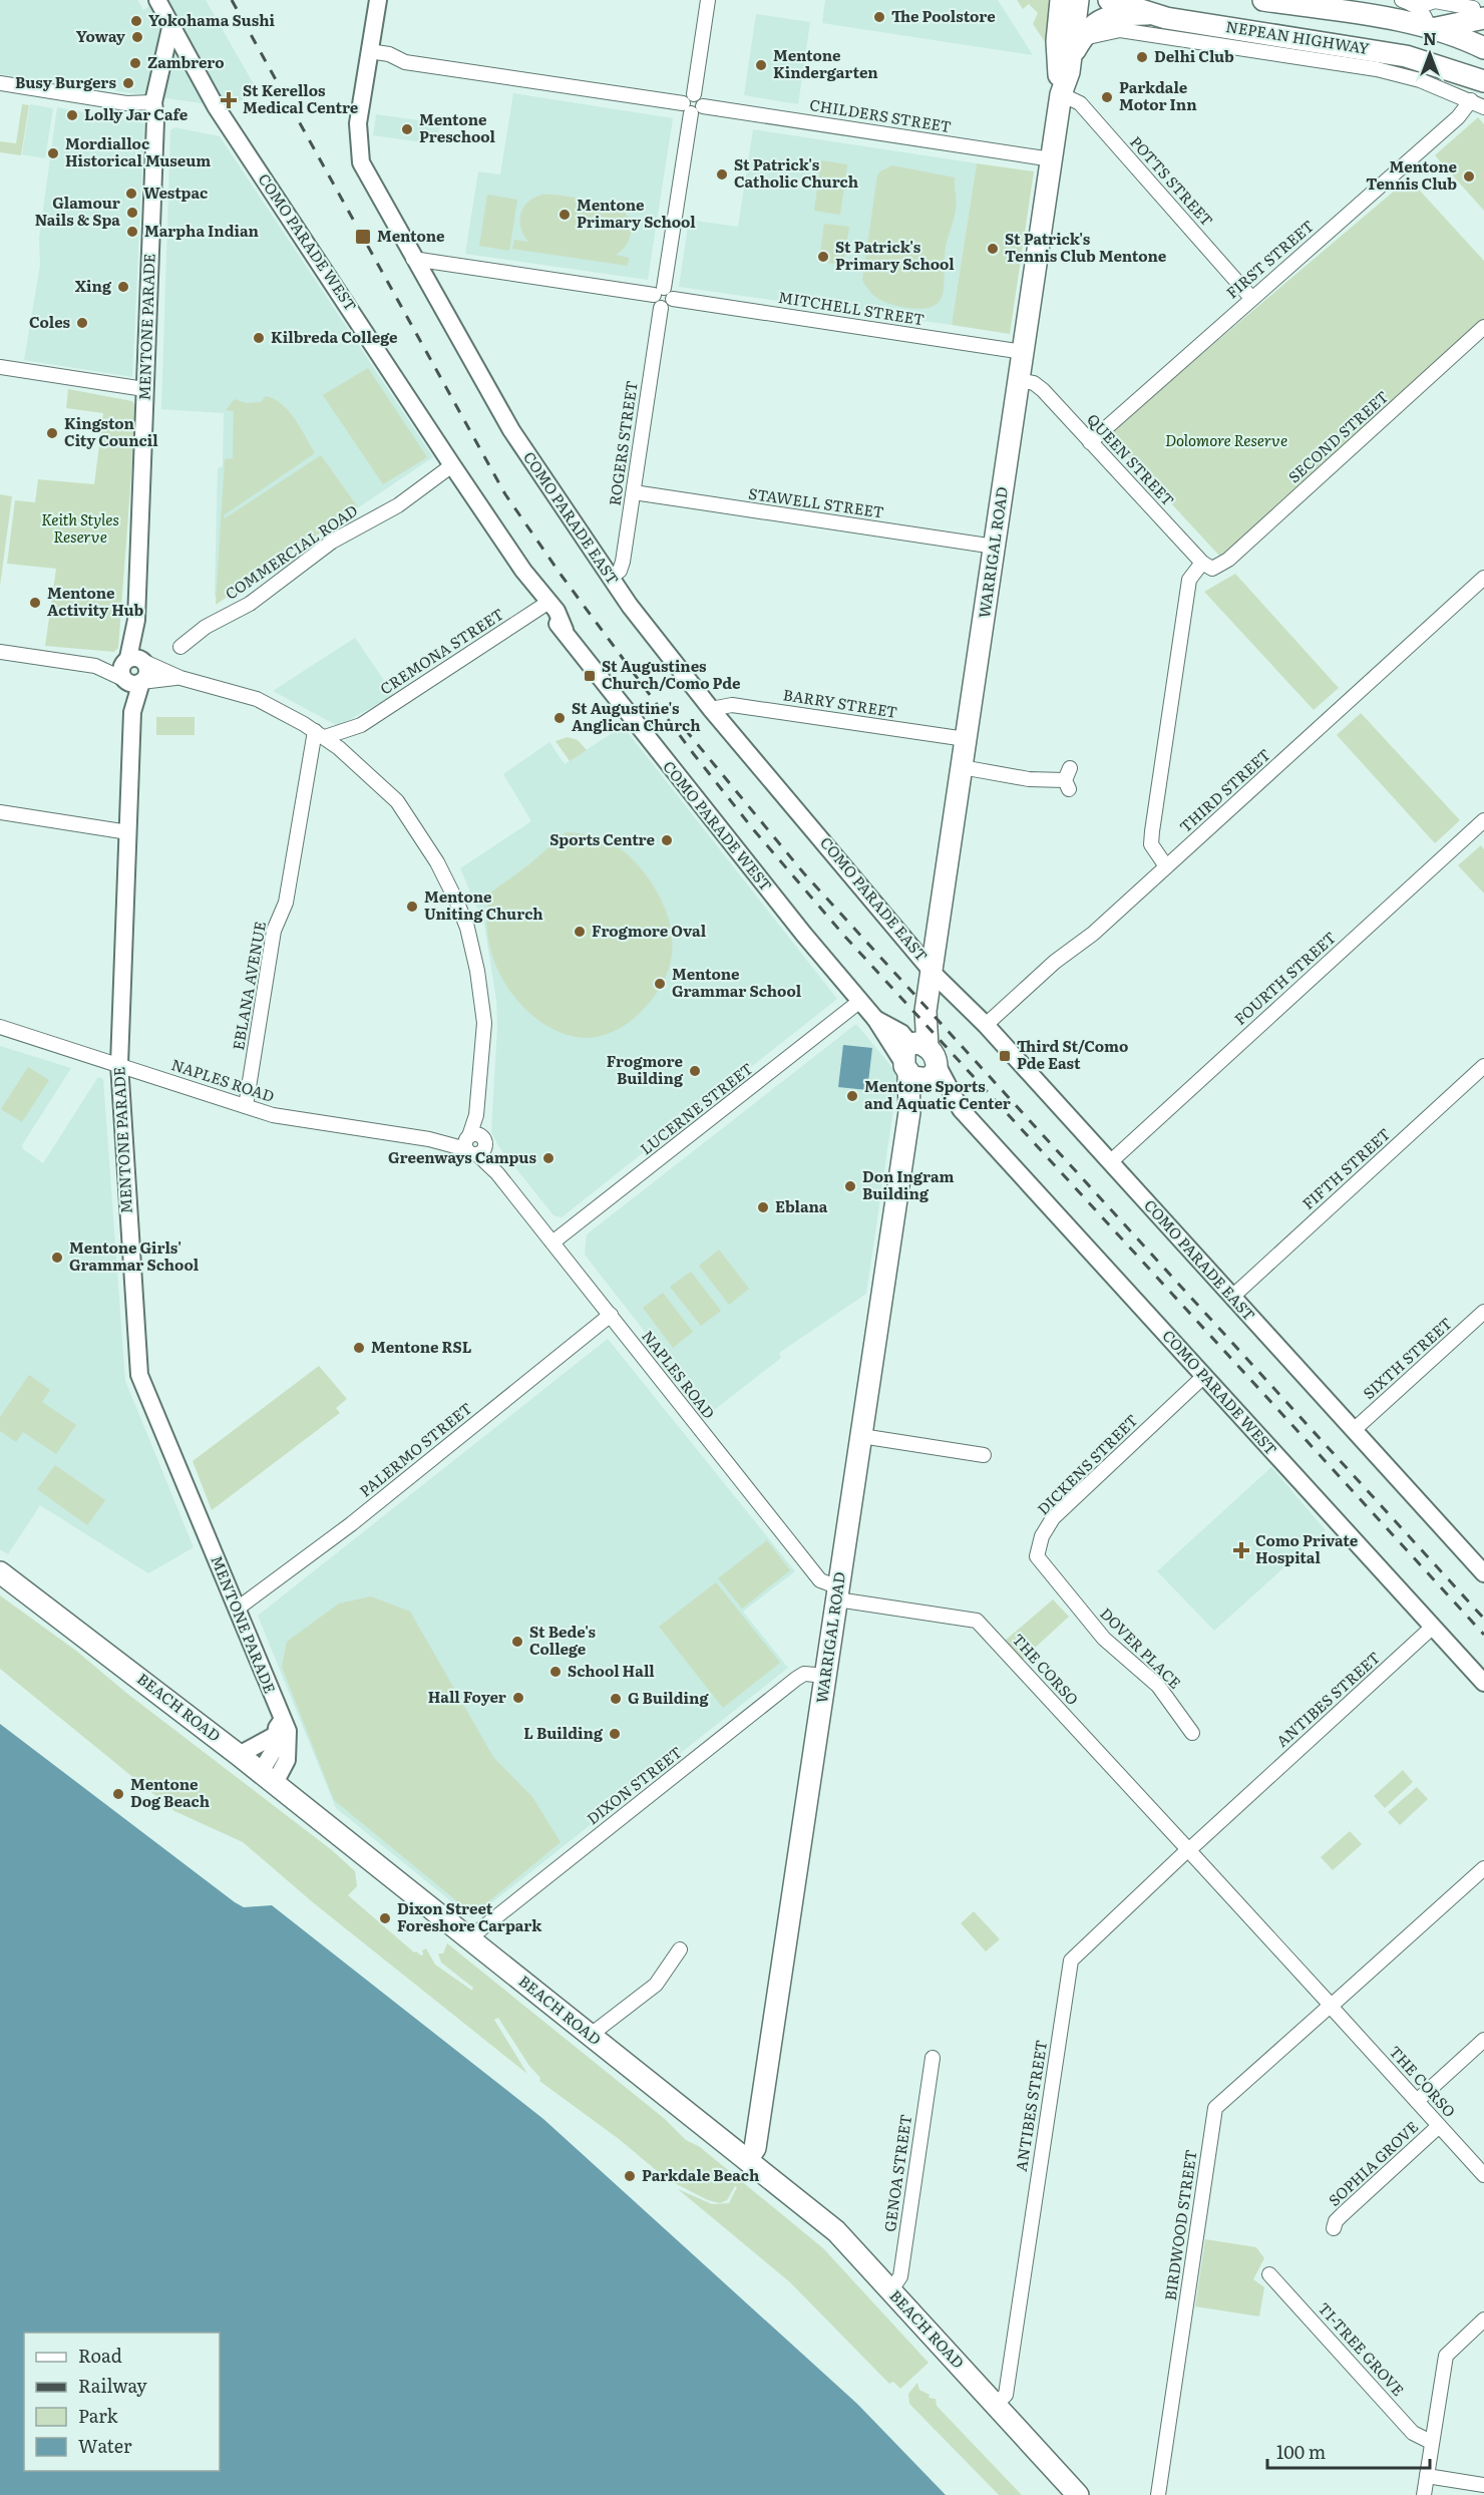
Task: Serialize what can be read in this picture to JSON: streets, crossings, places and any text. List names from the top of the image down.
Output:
{
  "streets": {
    "main road": ["NEPEAN HIGHWAY", "WARRIGAL ROAD", "BEACH ROAD"],
    "street": [
      "CHILDERS STREET",
      "POTTS STREET",
      "COMO PARADE WEST",
      "FIRST STREET",
      "MITCHELL STREET",
      "MENTONE PARADE",
      "SECOND STREET",
      "ROGERS STREET",
      "QUEEN STREET",
      "STAWELL STREET",
      "COMO PARADE EAST",
      "COMMERCIAL ROAD",
      "CREMONA STREET",
      "BARRY STREET",
      "THIRD STREET",
      "FOURTH STREET",
      "EBLANA AVENUE",
      "NAPLES ROAD",
      "LUCERNE STREET",
      "FIFTH STREET",
      "SIXTH STREET",
      "PALERMO STREET",
      "DICKENS STREET",
      "DOVER PLACE",
      "THE CORSO",
      "ANTIBES STREET",
      "DIXON STREET",
      "SOPHIA GROVE",
      "GENOA STREET",
      "BIRDWOOD STREET",
      "TI-TREE GROVE"
    ]
  },
  "crossings": [
    ["CHILDERS STREET", "COMO PARADE EAST"],
    ["CHILDERS STREET", "WARRIGAL ROAD"],
    ["POTTS STREET", "FIRST STREET"],
    ["POTTS STREET", "WARRIGAL ROAD"],
    ["COMO PARADE WEST", "MENTONE PARADE"],
    ["COMO PARADE WEST", "COMMERCIAL ROAD"],
    ["COMO PARADE WEST", "WARRIGAL ROAD"],
    ["COMO PARADE WEST", "CREMONA STREET"],
    ["COMO PARADE WEST", "LUCERNE STREET"],
    ["COMO PARADE WEST", "DICKENS STREET"],
    ["COMO PARADE WEST", "ANTIBES STREET"],
    ["FIRST STREET", "QUEEN STREET"],
    ["MITCHELL STREET", "ROGERS STREET"],
    ["MITCHELL STREET", "COMO PARADE EAST"],
    ["MITCHELL STREET", "WARRIGAL ROAD"],
    ["MENTONE PARADE", "NAPLES ROAD"],
    ["MENTONE PARADE", "PALERMO STREET"],
    ["MENTONE PARADE", "BEACH ROAD"],
    ["SECOND STREET", "QUEEN STREET"],
    ["SECOND STREET", "THIRD STREET"],
    ["ROGERS STREET", "STAWELL STREET"],
    ["ROGERS STREET", "COMO PARADE EAST"],
    ["QUEEN STREET", "WARRIGAL ROAD"],
    ["STAWELL STREET", "WARRIGAL ROAD"],
    ["COMO PARADE EAST", "WARRIGAL ROAD"],
    ["COMO PARADE EAST", "BARRY STREET"],
    ["COMO PARADE EAST", "THIRD STREET"],
    ["COMO PARADE EAST", "FOURTH STREET"],
    ["COMO PARADE EAST", "FIFTH STREET"],
    ["COMO PARADE EAST", "SIXTH STREET"],
    ["WARRIGAL ROAD", "BARRY STREET"],
    ["WARRIGAL ROAD", "NAPLES ROAD"],
    ["WARRIGAL ROAD", "THE CORSO"],
    ["WARRIGAL ROAD", "BEACH ROAD"],
    ["WARRIGAL ROAD", "DIXON STREET"],
    ["CREMONA STREET", "EBLANA AVENUE"],
    ["EBLANA AVENUE", "NAPLES ROAD"],
    ["NAPLES ROAD", "LUCERNE STREET"],
    ["NAPLES ROAD", "PALERMO STREET"],
    ["NAPLES ROAD", "THE CORSO"],
    ["DICKENS STREET", "DOVER PLACE"],
    ["THE CORSO", "ANTIBES STREET"],
    ["THE CORSO", "SOPHIA GROVE"],
    ["THE CORSO", "BIRDWOOD STREET"],
    ["ANTIBES STREET", "BEACH ROAD"],
    ["BEACH ROAD", "DIXON STREET"],
    ["BEACH ROAD", "GENOA STREET"]
  ],
  "parks": ["Dolomore Reserve", "Keith Styles Reserve"],
  "places": {
    "other": [
      "The Poolstore",
      "Yokohama Sushi",
      "Yoway",
      "Delhi Club",
      "Zambrero",
      "Mentone Kindergarten",
      "Busy Burgers",
      "Parkdale Motor Inn",
      "Lolly Jar Cafe",
      "Mentone Preschool",
      "Mordialloc Historical Museum",
      "St Patrick's Catholic Church",
      "Mentone Tennis Club",
      "Westpac",
      "Glamour Nails & Spa",
      "Mentone Primary School",
      "Marpha Indian",
      "St Patrick's Tennis Club Mentone",
      "St Patrick's Primary School",
      "Xing",
      "Coles",
      "Kilbreda College",
      "Kingston City Council",
      "Mentone Activity Hub",
      "St Augustine's Anglican Church",
      "Sports Centre",
      "Mentone Uniting Church",
      "Frogmore Oval",
      "Mentone Grammar School",
      "Frogmore Building",
      "Mentone Sports and Aquatic Center",
      "Greenways Campus",
      "Don Ingram Building",
      "Eblana",
      "Mentone Girls' Grammar School",
      "Mentone RSL",
      "St Bede's College",
      "School Hall",
      "Hall Foyer",
      "G Building",
      "L Building",
      "Mentone Dog Beach",
      "Dixon Street Foreshore Carpark",
      "Parkdale Beach"
    ],
    "health": ["St Kerellos Medical Centre", "Como Private Hospital"],
    "transit": ["Mentone", "St Augustines Church/Como Pde", "Third St/Como Pde East"]
  },
  "legend": [
    "Road",
    "Railway",
    "Park",
    "Water"
  ],
  "scale_bar": "100 m",
  "north": "top"
}
